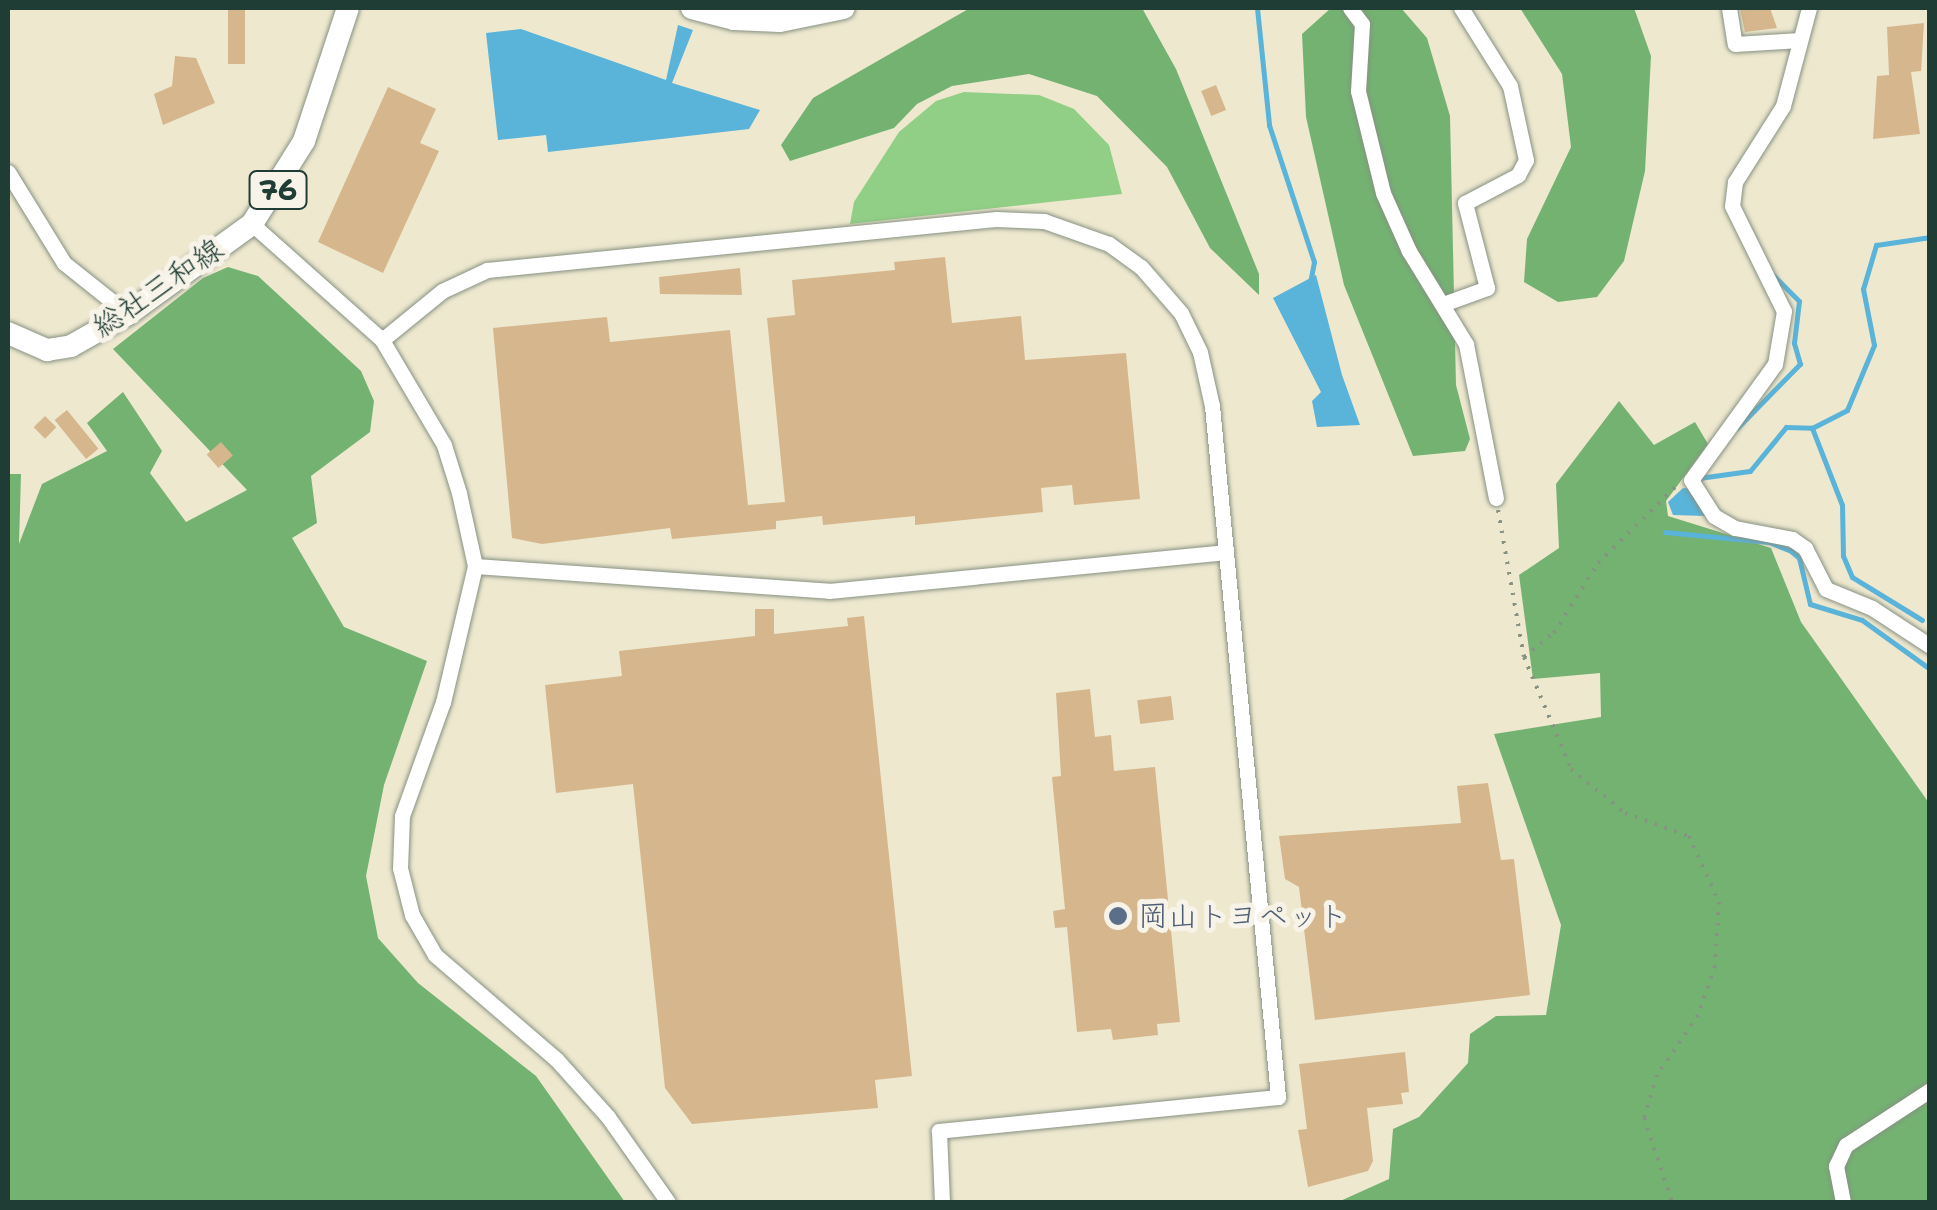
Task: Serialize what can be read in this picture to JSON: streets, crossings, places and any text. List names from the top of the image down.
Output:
{
  "streets": {
    "main road": ["76", "総社三和線"]
  },
  "places": ["岡山トヨペット"]
}
